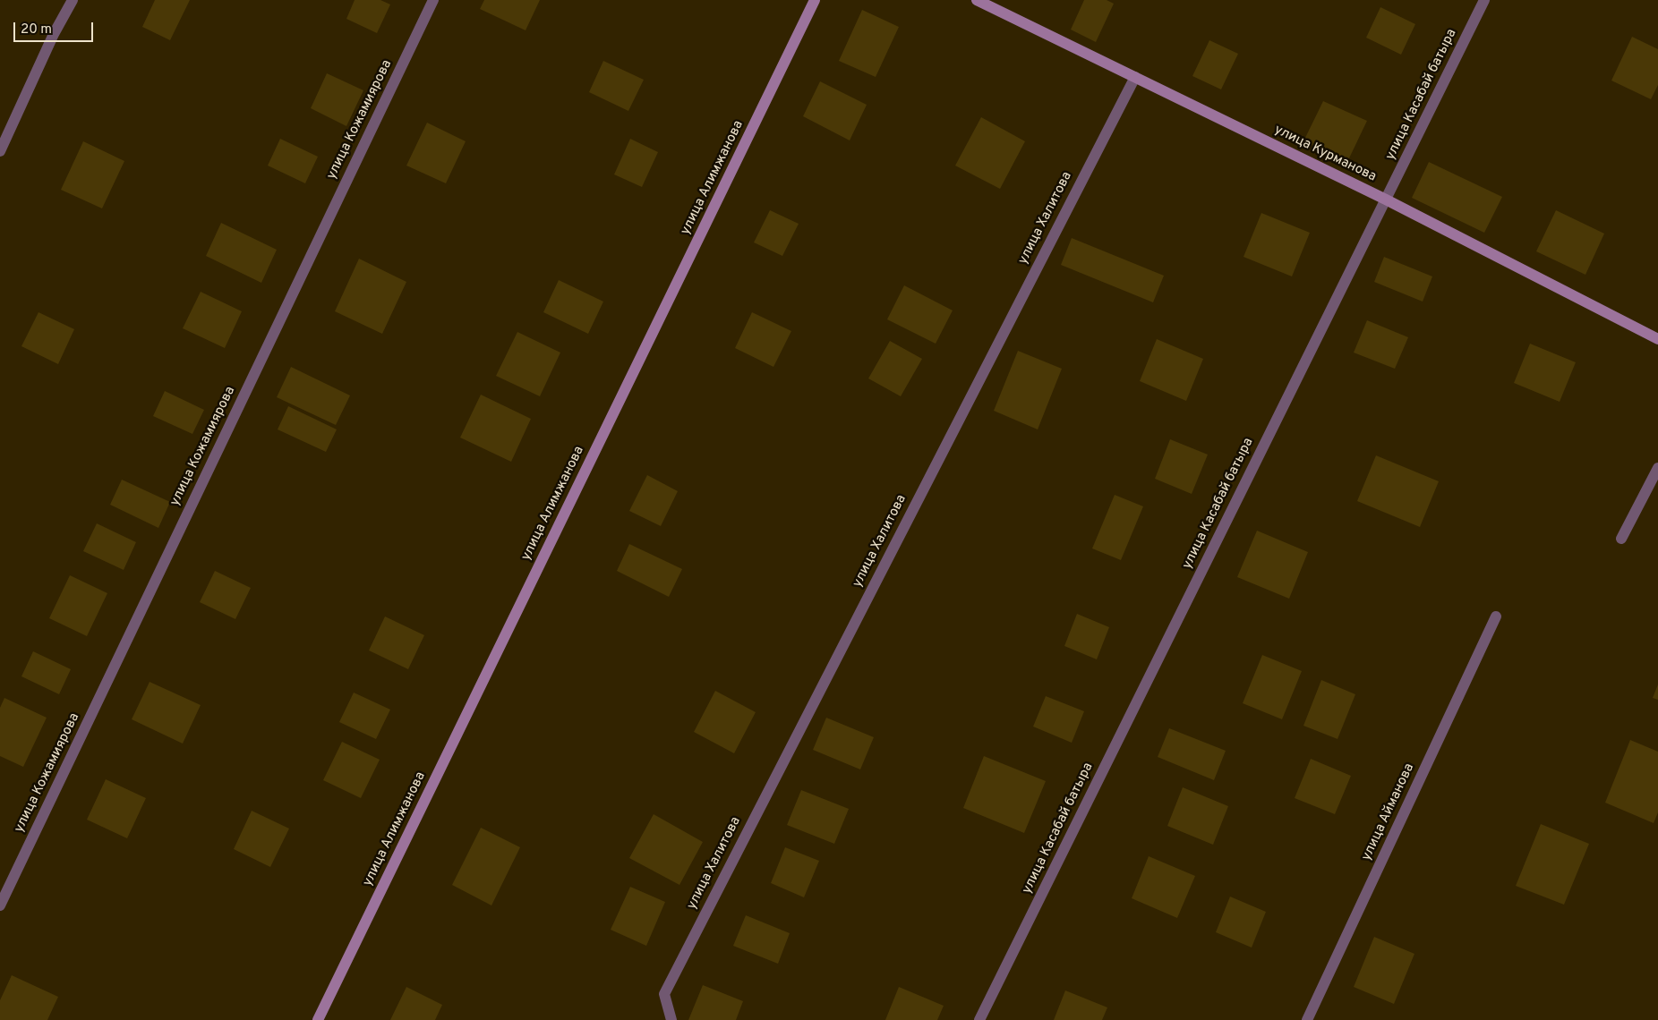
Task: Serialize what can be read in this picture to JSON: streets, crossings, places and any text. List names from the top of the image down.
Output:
{
  "streets": {
    "street": [
      "улица Касабай батыра",
      "улица Кожамиярова",
      "улица Курманова",
      "улица Алимжанова",
      "улица Халитова",
      "улица Айманова"
    ]
  },
  "crossings": [
    ["улица Касабай батыра", "улица Курманова"],
    ["улица Курманова", "улица Халитова"]
  ],
  "scale_bar": "20 m"
}
